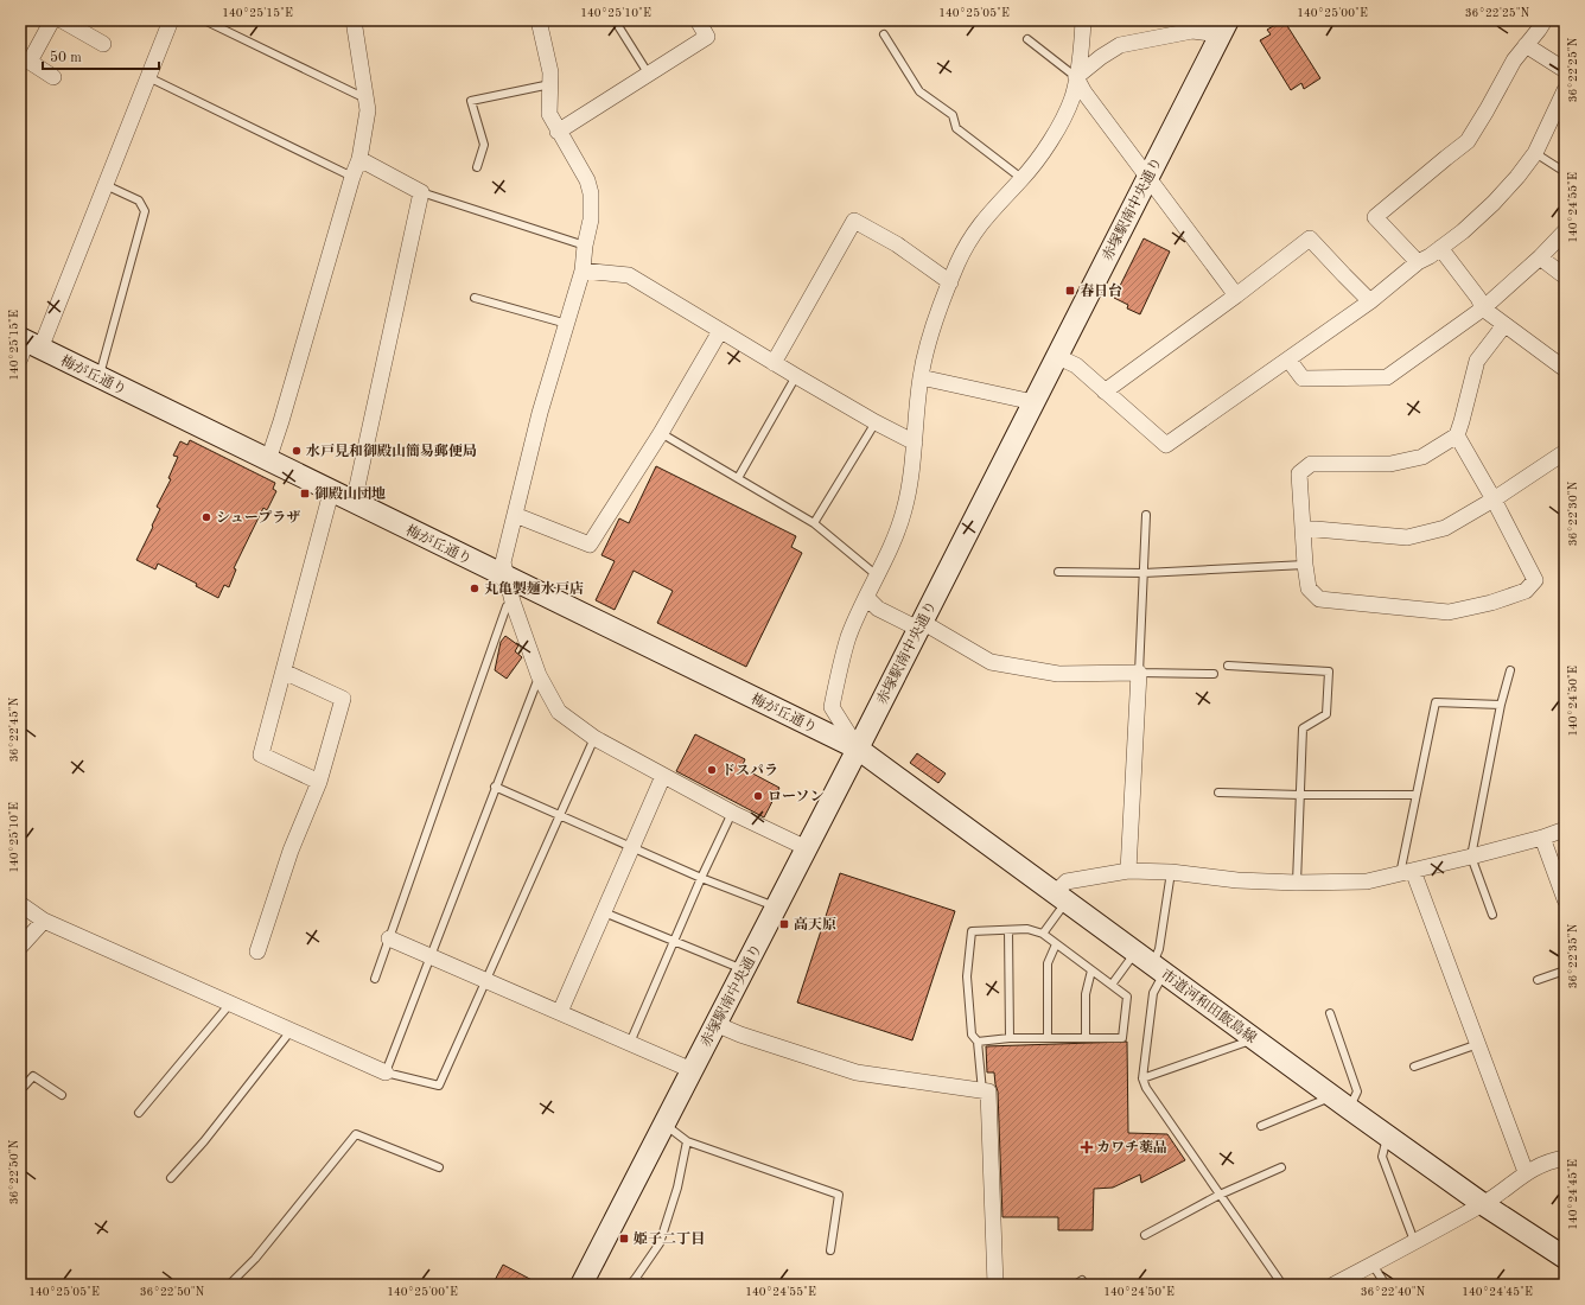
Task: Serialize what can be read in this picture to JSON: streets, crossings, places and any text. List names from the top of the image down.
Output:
{
  "streets": {
    "street": ["赤塚駅南中央通り", "梅が丘通り", "市道河和田飯島線"]
  },
  "crossings": [
    ["赤塚駅南中央通り", "梅が丘通り"],
    ["赤塚駅南中央通り", "市道河和田飯島線"],
    ["梅が丘通り", "市道河和田飯島線"]
  ],
  "places": {
    "transit": [
      "春日台",
      "御殿山団地",
      "高天原",
      "姫子二丁目"
    ],
    "other": [
      "水戸見和御殿山簡易郵便局",
      "シュープラザ",
      "丸亀製麺水戸店",
      "ドスパラ",
      "ローソン"
    ],
    "health": ["カワチ薬品"]
  },
  "scale_bar": "50 m",
  "coordinates": [
    "140°25'15\"E",
    "140°25'10\"E",
    "140°25'05\"E",
    "140°25'00\"E",
    "36°22'25\"N",
    "140°24'55\"E",
    "36°22'30\"N",
    "140°24'50\"E",
    "36°22'45\"N",
    "36°22'35\"N",
    "36°22'50\"N",
    "140°24'45\"E",
    "36°22'40\"N"
  ]
}
